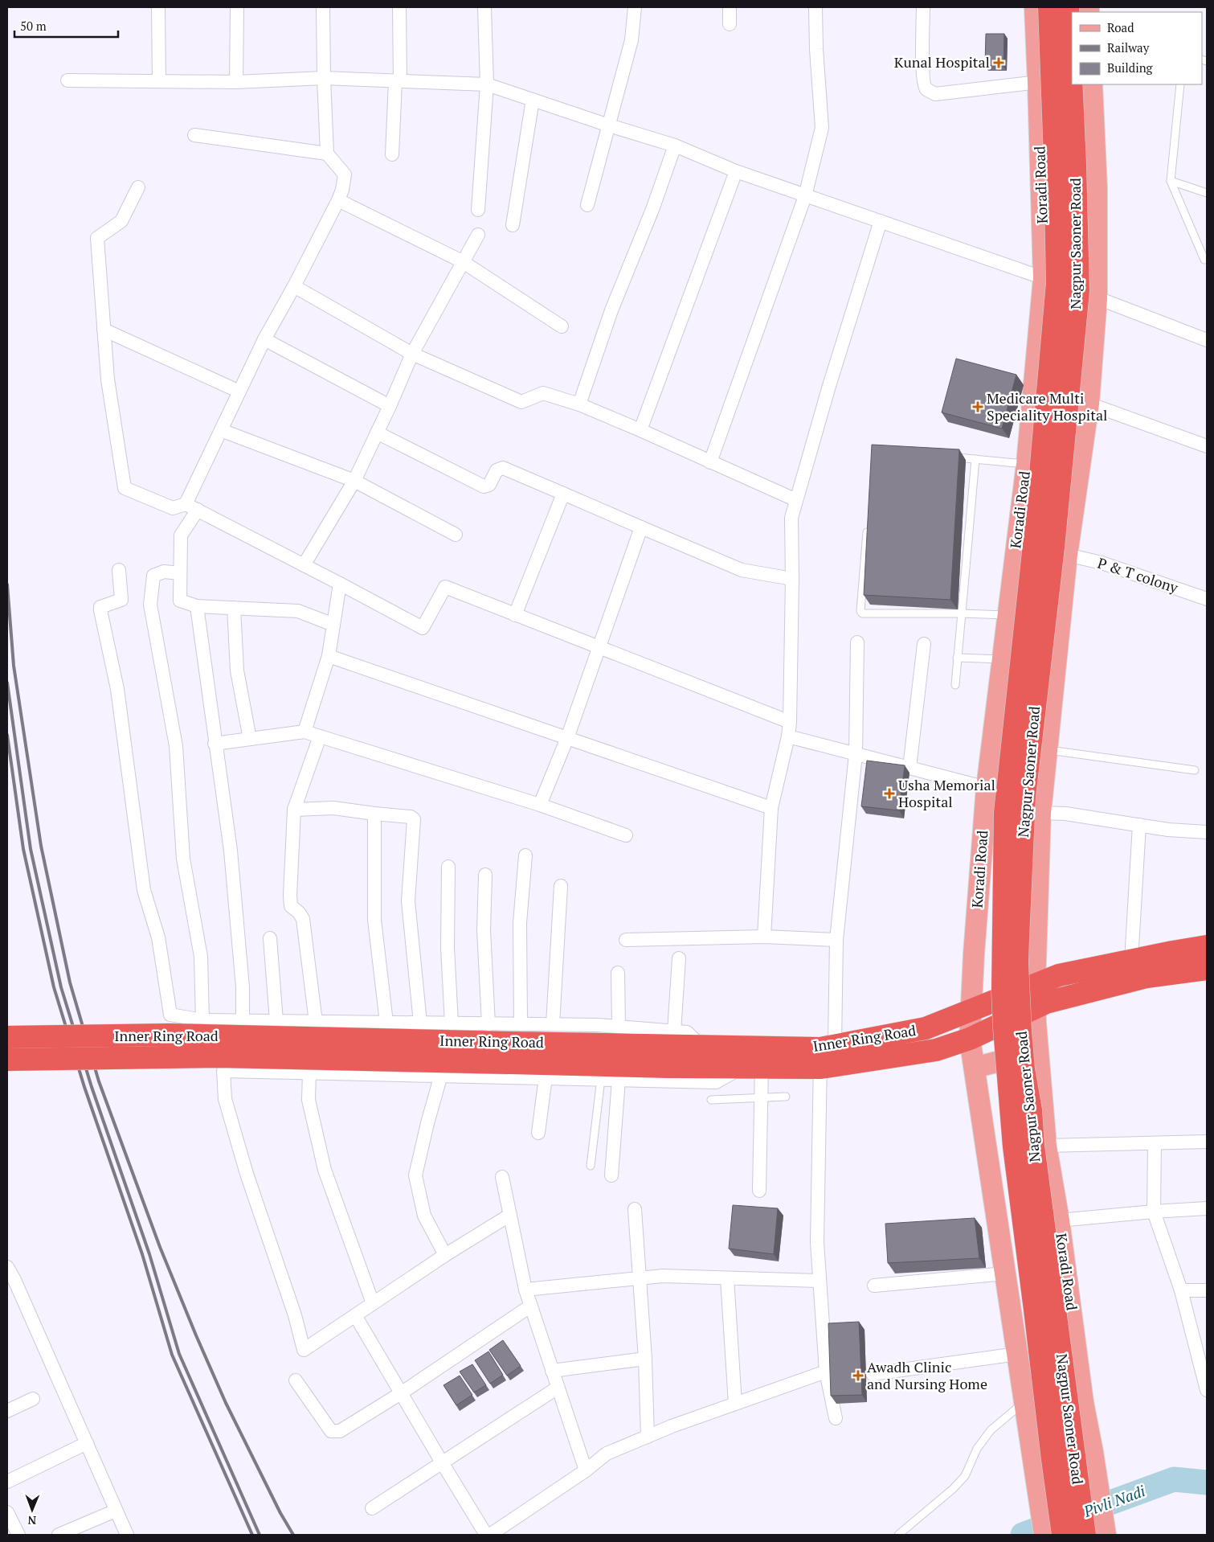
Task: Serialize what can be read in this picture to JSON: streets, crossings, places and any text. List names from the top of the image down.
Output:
{
  "streets": {
    "highway": ["Nagpur Saoner Road", "Inner Ring Road"],
    "main road": ["Koradi Road"],
    "street": ["P & T colony"]
  },
  "crossings": [
    ["Koradi Road", "Inner Ring Road"]
  ],
  "water": ["Pivli Nadi"],
  "places": {
    "health": [
      "Kunal Hospital",
      "Medicare Multi Speciality Hospital",
      "Usha Memorial Hospital",
      "Awadh Clinic and Nursing Home"
    ]
  },
  "legend": ["Road", "Railway", "Building"],
  "scale_bar": "50 m",
  "north": "bottom"
}
